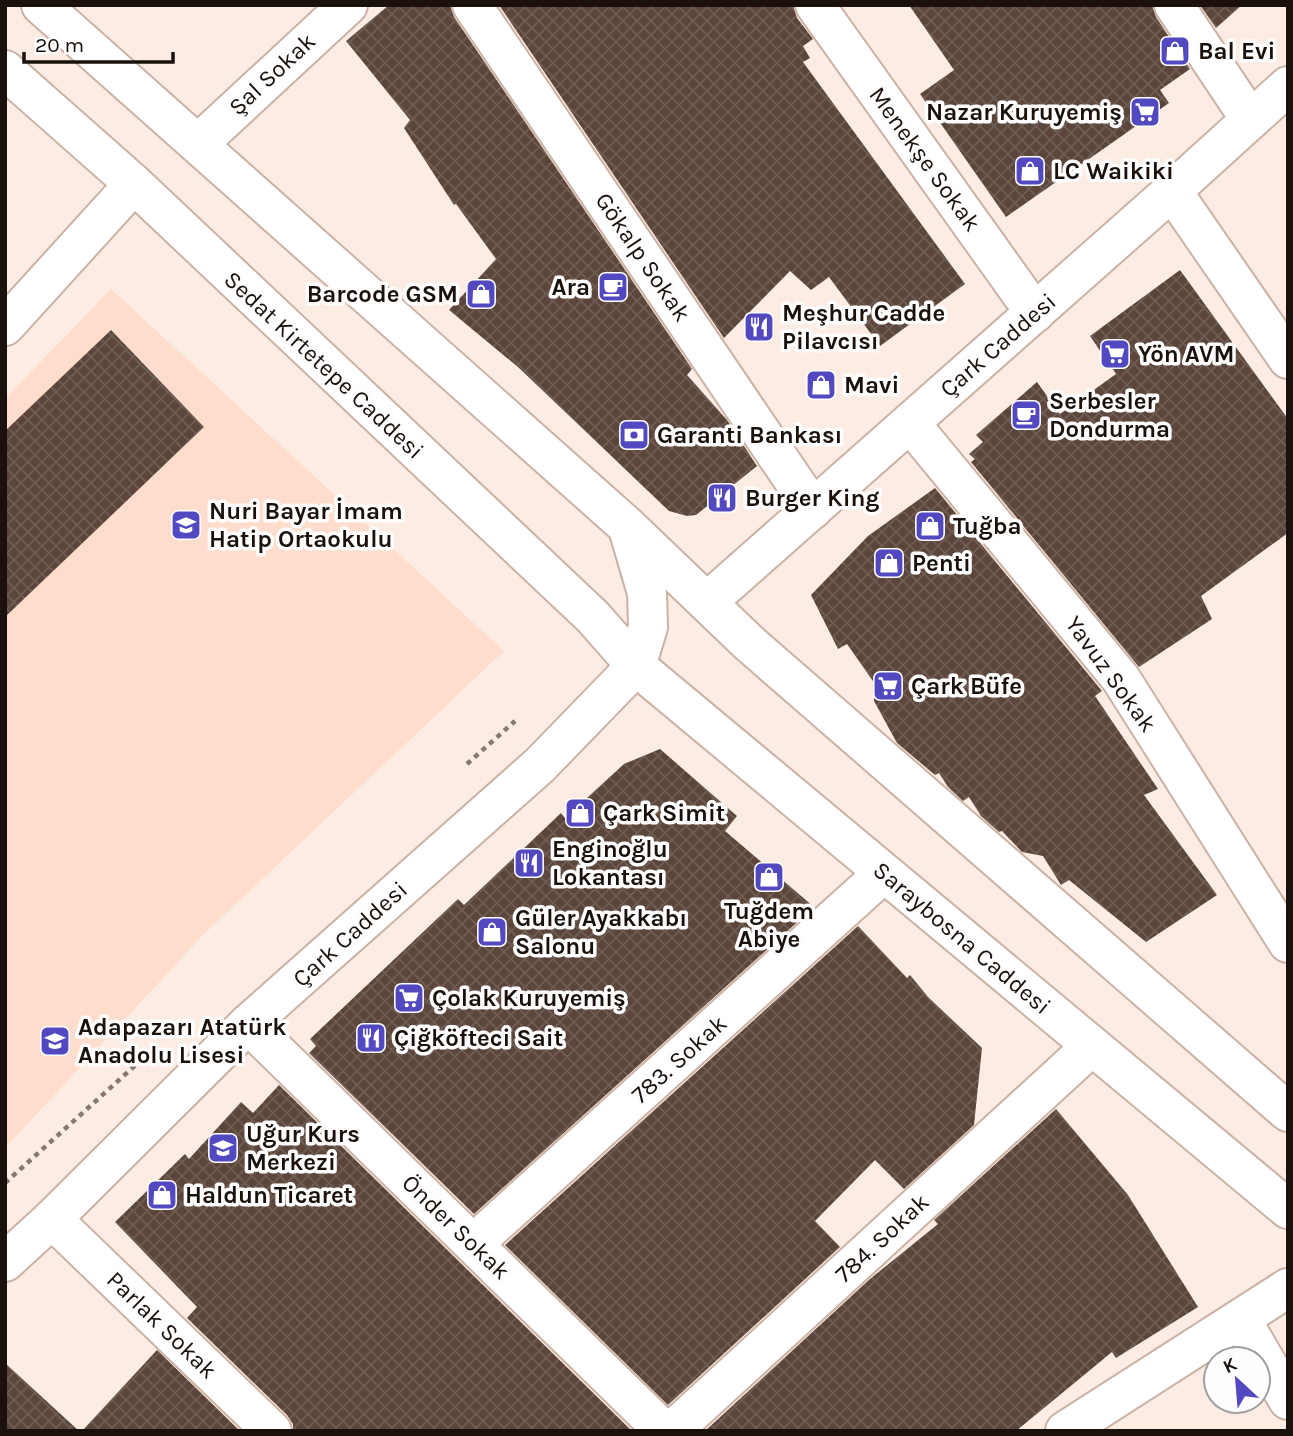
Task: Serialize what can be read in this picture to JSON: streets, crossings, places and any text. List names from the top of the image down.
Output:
{
  "streets": {
    "street": [
      "Şal Sokak",
      "Menekşe Sokak",
      "Gökalp Sokak",
      "Çark Caddesi",
      "Sedat Kirtetepe Caddesi",
      "Yavuz Sokak",
      "Saraybosna Caddesi",
      "783. Sokak",
      "Önder Sokak",
      "784. Sokak",
      "Parlak Sokak"
    ]
  },
  "crossings": [
    ["Menekşe Sokak", "Çark Caddesi"],
    ["Gökalp Sokak", "Çark Caddesi"],
    ["Çark Caddesi", "Sedat Kirtetepe Caddesi"],
    ["Çark Caddesi", "Yavuz Sokak"],
    ["Çark Caddesi", "Saraybosna Caddesi"],
    ["Çark Caddesi", "Önder Sokak"],
    ["Çark Caddesi", "Parlak Sokak"],
    ["Sedat Kirtetepe Caddesi", "Saraybosna Caddesi"],
    ["Saraybosna Caddesi", "783. Sokak"],
    ["Saraybosna Caddesi", "784. Sokak"],
    ["783. Sokak", "Önder Sokak"]
  ],
  "places": {
    "shop": [
      "Bal Evi",
      "LC Waikiki",
      "Barcode GSM",
      "Mavi",
      "Tuğba",
      "Penti",
      "Çark Simit",
      "Tuğdem Abiye",
      "Güler Ayakkabı Salonu",
      "Haldun Ticaret"
    ],
    "supermarket": [
      "Nazar Kuruyemiş",
      "Yön AVM",
      "Çark Büfe",
      "Çolak Kuruyemiş"
    ],
    "cafe": ["Ara", "Serbesler Dondurma"],
    "restaurant": [
      "Meşhur Cadde Pilavcısı",
      "Burger King",
      "Enginoğlu Lokantası",
      "Çiğköfteci Sait"
    ],
    "bank": ["Garanti Bankası"],
    "school or university": ["Nuri Bayar İmam Hatip Ortaokulu", "Adapazarı Atatürk Anadolu Lisesi", "Uğur Kurs Merkezi"]
  },
  "scale_bar": "20 m",
  "north": "top left"
}
